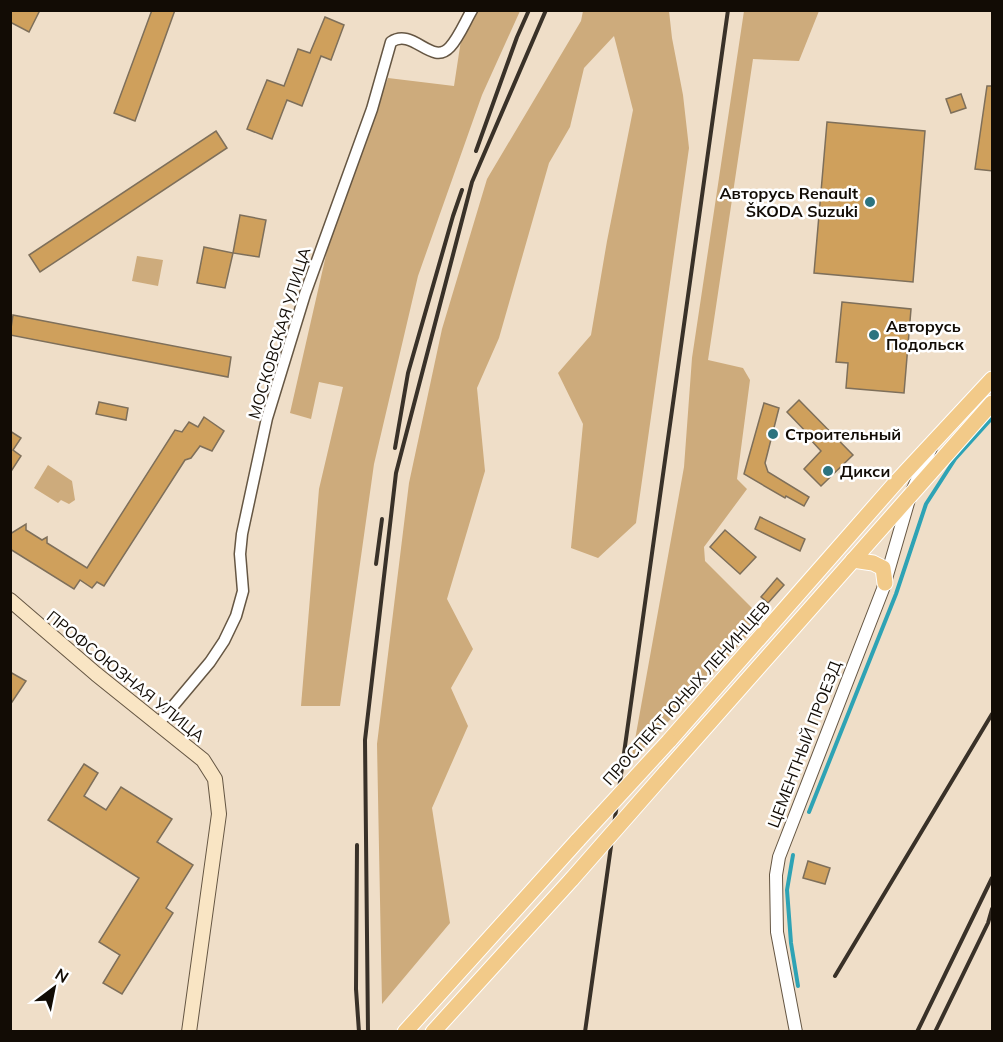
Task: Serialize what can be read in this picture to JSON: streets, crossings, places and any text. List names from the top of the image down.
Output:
{
  "streets": {
    "main road": ["ПРОФСОЮЗНАЯ УЛИЦА", "ПРОСПЕКТ ЮНЫХ ЛЕНИНЦЕВ"],
    "street": ["МОСКОВСКАЯ УЛИЦА", "ЦЕМЕНТНЫЙ ПРОЕЗД"]
  },
  "crossings": [
    ["МОСКОВСКАЯ УЛИЦА", "ПРОФСОЮЗНАЯ УЛИЦА"],
    ["ПРОСПЕКТ ЮНЫХ ЛЕНИНЦЕВ", "ЦЕМЕНТНЫЙ ПРОЕЗД"]
  ],
  "places": [
    "Авторусь Renault ŠKODA Suzuki",
    "Авторусь Подольск",
    "Строительный",
    "Дикси"
  ],
  "north": "top right"
}
